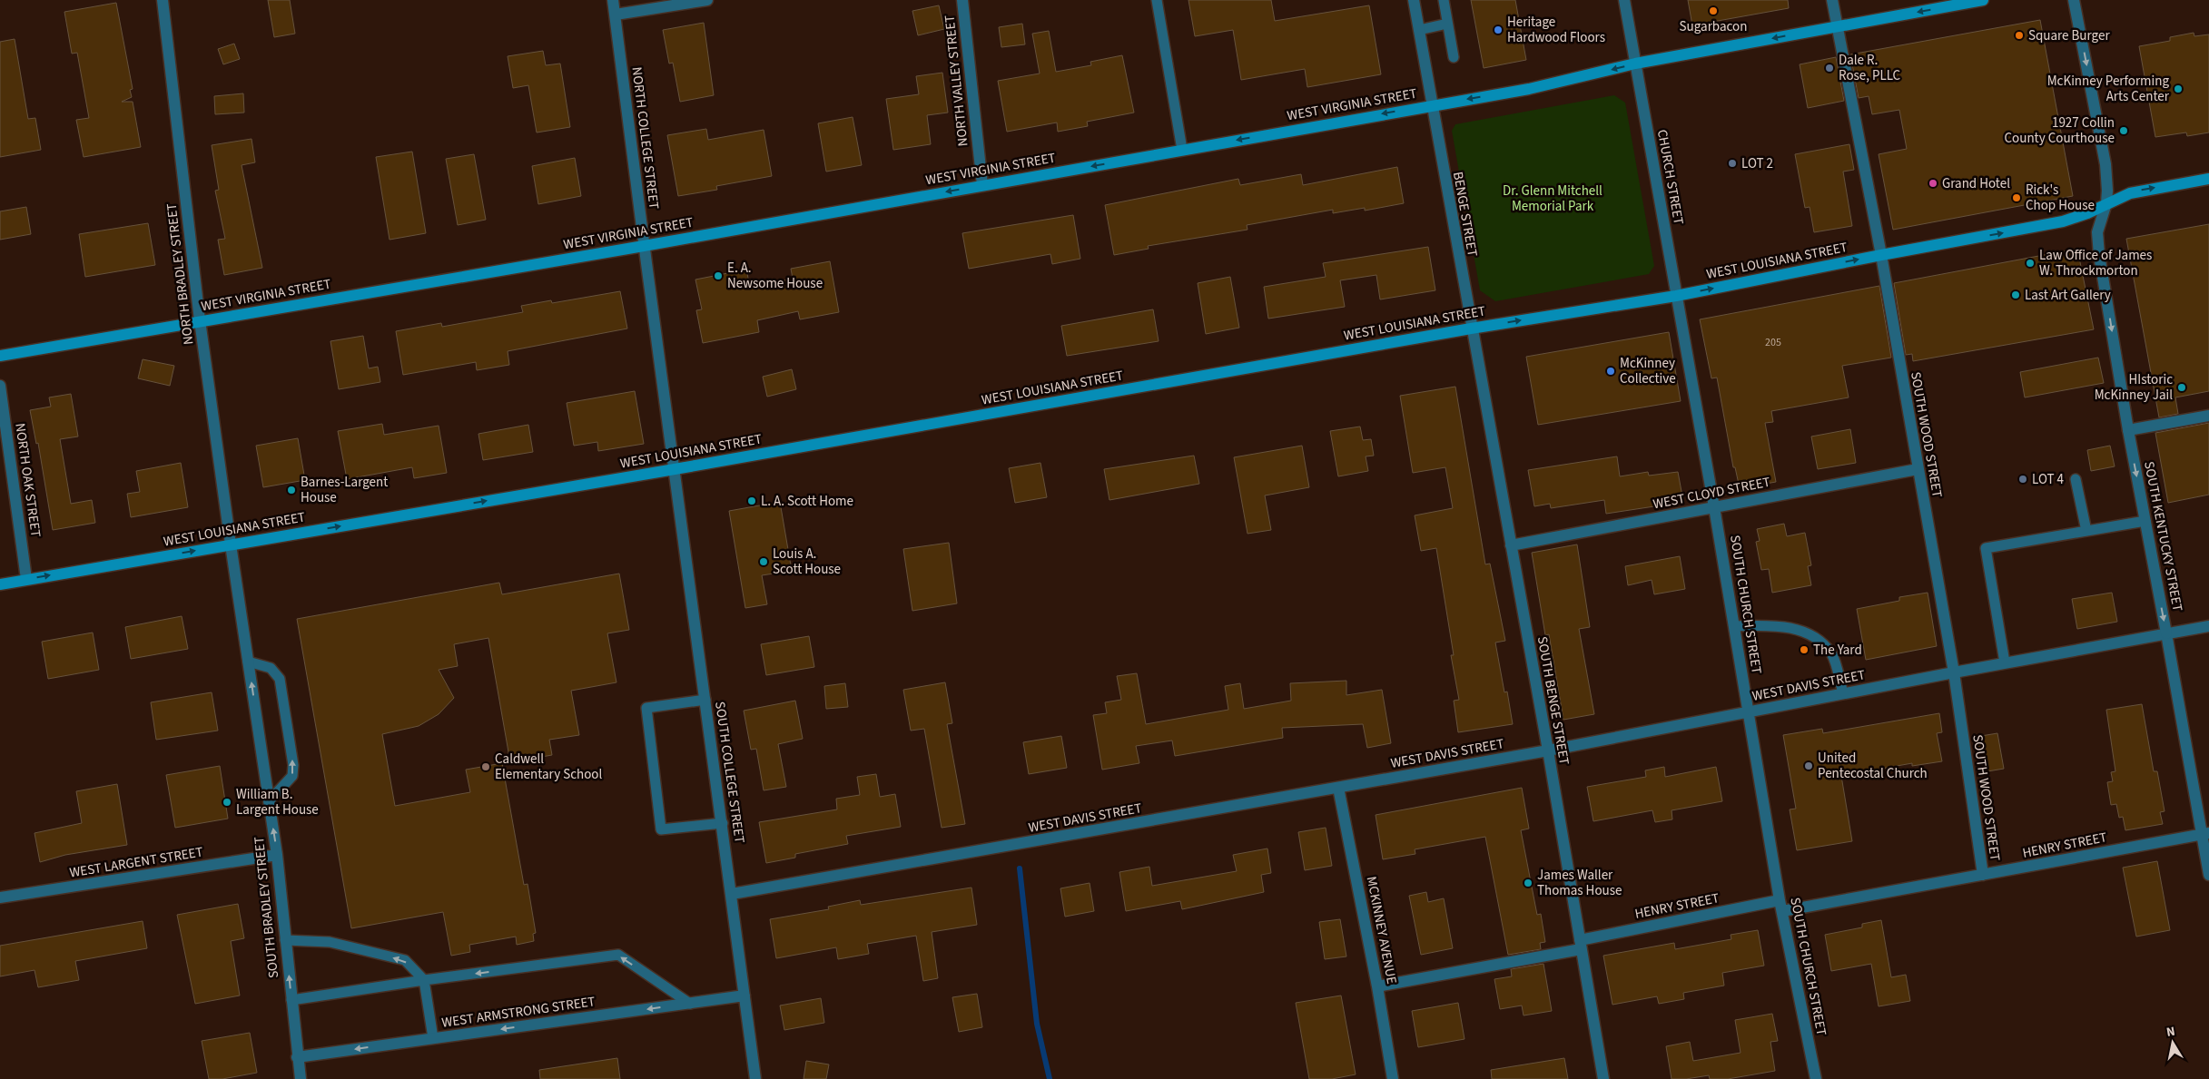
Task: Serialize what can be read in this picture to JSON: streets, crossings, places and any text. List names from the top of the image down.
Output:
{
  "streets": {
    "main road": ["WEST VIRGINIA STREET", "WEST LOUISIANA STREET"],
    "street": [
      "NORTH VALLEY STREET",
      "NORTH COLLEGE STREET",
      "CHURCH STREET",
      "BENGE STREET",
      "NORTH BRADLEY STREET",
      "SOUTH WOOD STREET",
      "NORTH OAK STREET",
      "WEST CLOYD STREET",
      "SOUTH KENTUCKY STREET",
      "SOUTH CHURCH STREET",
      "WEST DAVIS STREET",
      "SOUTH BENGE STREET",
      "SOUTH COLLEGE STREET",
      "HENRY STREET",
      "WEST LARGENT STREET",
      "SOUTH BRADLEY STREET",
      "MCKINNEY AVENUE",
      "WEST ARMSTRONG STREET"
    ]
  },
  "crossings": [
    ["NORTH VALLEY STREET", "WEST VIRGINIA STREET"],
    ["WEST VIRGINIA STREET", "NORTH COLLEGE STREET"],
    ["WEST VIRGINIA STREET", "CHURCH STREET"],
    ["WEST VIRGINIA STREET", "BENGE STREET"],
    ["WEST VIRGINIA STREET", "NORTH BRADLEY STREET"],
    ["WEST VIRGINIA STREET", "SOUTH WOOD STREET"],
    ["NORTH COLLEGE STREET", "WEST LOUISIANA STREET"],
    ["NORTH COLLEGE STREET", "SOUTH COLLEGE STREET"],
    ["CHURCH STREET", "WEST LOUISIANA STREET"],
    ["CHURCH STREET", "SOUTH CHURCH STREET"],
    ["BENGE STREET", "WEST LOUISIANA STREET"],
    ["BENGE STREET", "SOUTH BENGE STREET"],
    ["WEST LOUISIANA STREET", "NORTH BRADLEY STREET"],
    ["WEST LOUISIANA STREET", "SOUTH WOOD STREET"],
    ["WEST LOUISIANA STREET", "NORTH OAK STREET"],
    ["WEST LOUISIANA STREET", "SOUTH KENTUCKY STREET"],
    ["WEST LOUISIANA STREET", "SOUTH CHURCH STREET"],
    ["WEST LOUISIANA STREET", "SOUTH BENGE STREET"],
    ["WEST LOUISIANA STREET", "SOUTH COLLEGE STREET"],
    ["WEST LOUISIANA STREET", "SOUTH BRADLEY STREET"],
    ["NORTH BRADLEY STREET", "SOUTH BRADLEY STREET"],
    ["SOUTH WOOD STREET", "WEST CLOYD STREET"],
    ["SOUTH WOOD STREET", "WEST DAVIS STREET"],
    ["SOUTH WOOD STREET", "HENRY STREET"],
    ["WEST CLOYD STREET", "SOUTH CHURCH STREET"],
    ["WEST CLOYD STREET", "SOUTH BENGE STREET"],
    ["SOUTH KENTUCKY STREET", "WEST DAVIS STREET"],
    ["SOUTH KENTUCKY STREET", "HENRY STREET"],
    ["SOUTH CHURCH STREET", "WEST DAVIS STREET"],
    ["SOUTH CHURCH STREET", "HENRY STREET"],
    ["WEST DAVIS STREET", "SOUTH BENGE STREET"],
    ["WEST DAVIS STREET", "SOUTH COLLEGE STREET"],
    ["WEST DAVIS STREET", "MCKINNEY AVENUE"],
    ["SOUTH BENGE STREET", "HENRY STREET"],
    ["SOUTH COLLEGE STREET", "WEST ARMSTRONG STREET"],
    ["HENRY STREET", "MCKINNEY AVENUE"],
    ["WEST LARGENT STREET", "SOUTH BRADLEY STREET"],
    ["SOUTH BRADLEY STREET", "WEST ARMSTRONG STREET"]
  ],
  "one_way": [
    "WEST VIRGINIA STREET",
    "WEST LOUISIANA STREET",
    "SOUTH KENTUCKY STREET",
    "SOUTH BRADLEY STREET",
    "WEST ARMSTRONG STREET"
  ],
  "parks": ["Dr. Glenn Mitchell Memorial Park"],
  "places": [
    "Sugarbacon",
    "Heritage Hardwood Floors",
    "Square Burger",
    "Dale R. Rose, PLLC",
    "McKinney Performing Arts Center",
    "1927 Collin County Courthouse",
    "LOT 2",
    "Grand Hotel",
    "Rick's Chop House",
    "Law Office of James W. Throckmorton",
    "E. A. Newsome House",
    "Last Art Gallery",
    "McKinney Collective",
    "HIstoric McKinney Jail",
    "LOT 4",
    "Barnes-Largent House",
    "L. A. Scott Home",
    "Louis A. Scott House",
    "The Yard",
    "United Pentecostal Church",
    "Caldwell Elementary School",
    "William B. Largent House",
    "James Waller Thomas House"
  ],
  "house_numbers": ["205"],
  "north": "top"
}
